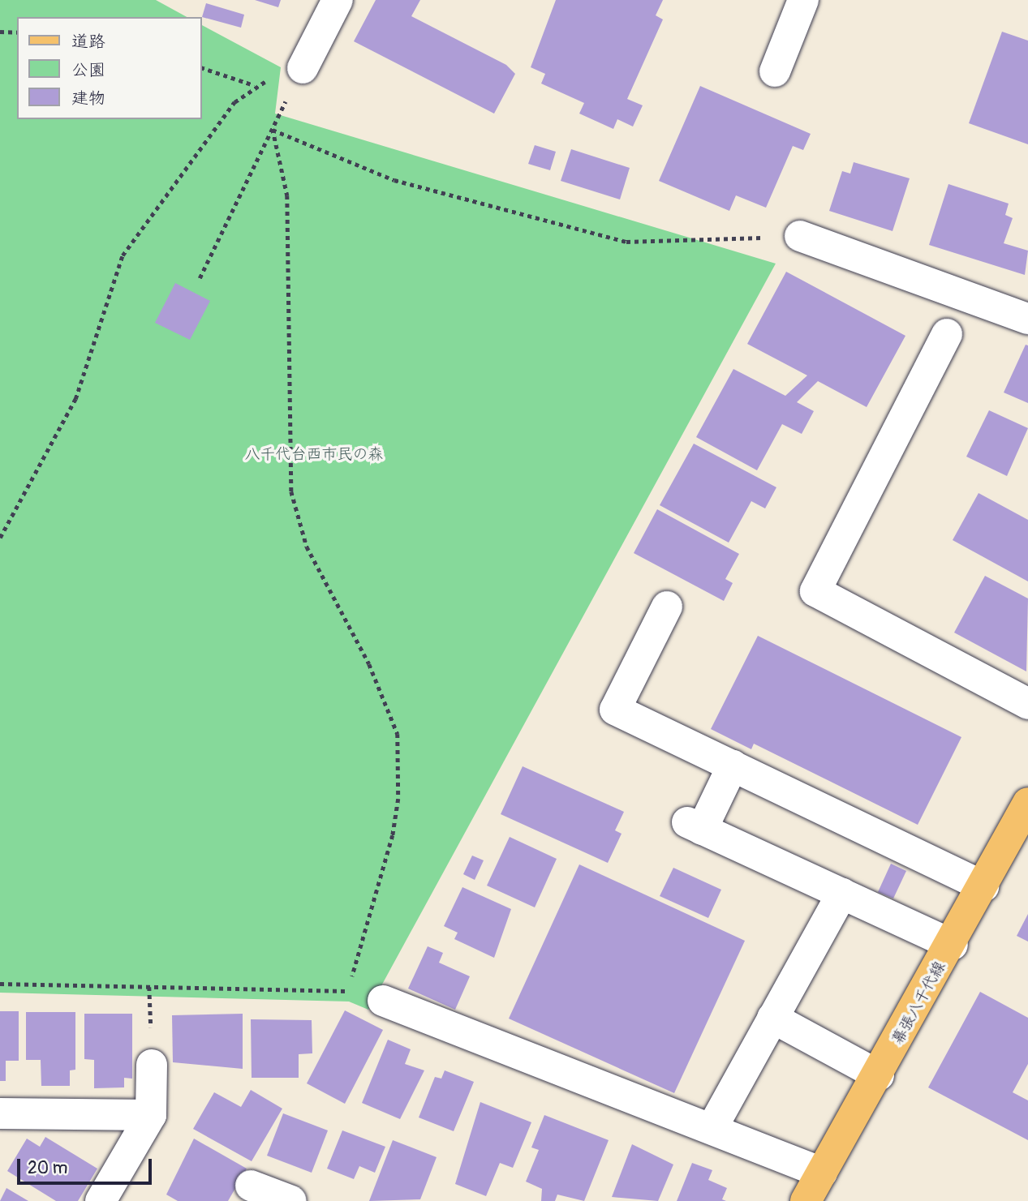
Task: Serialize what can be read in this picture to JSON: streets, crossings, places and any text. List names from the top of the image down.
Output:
{
  "streets": {
    "main road": ["幕張八千代線"]
  },
  "parks": ["八千代台西市民の森"],
  "legend": ["道路", "公園", "建物"],
  "scale_bar": "20 m"
}
